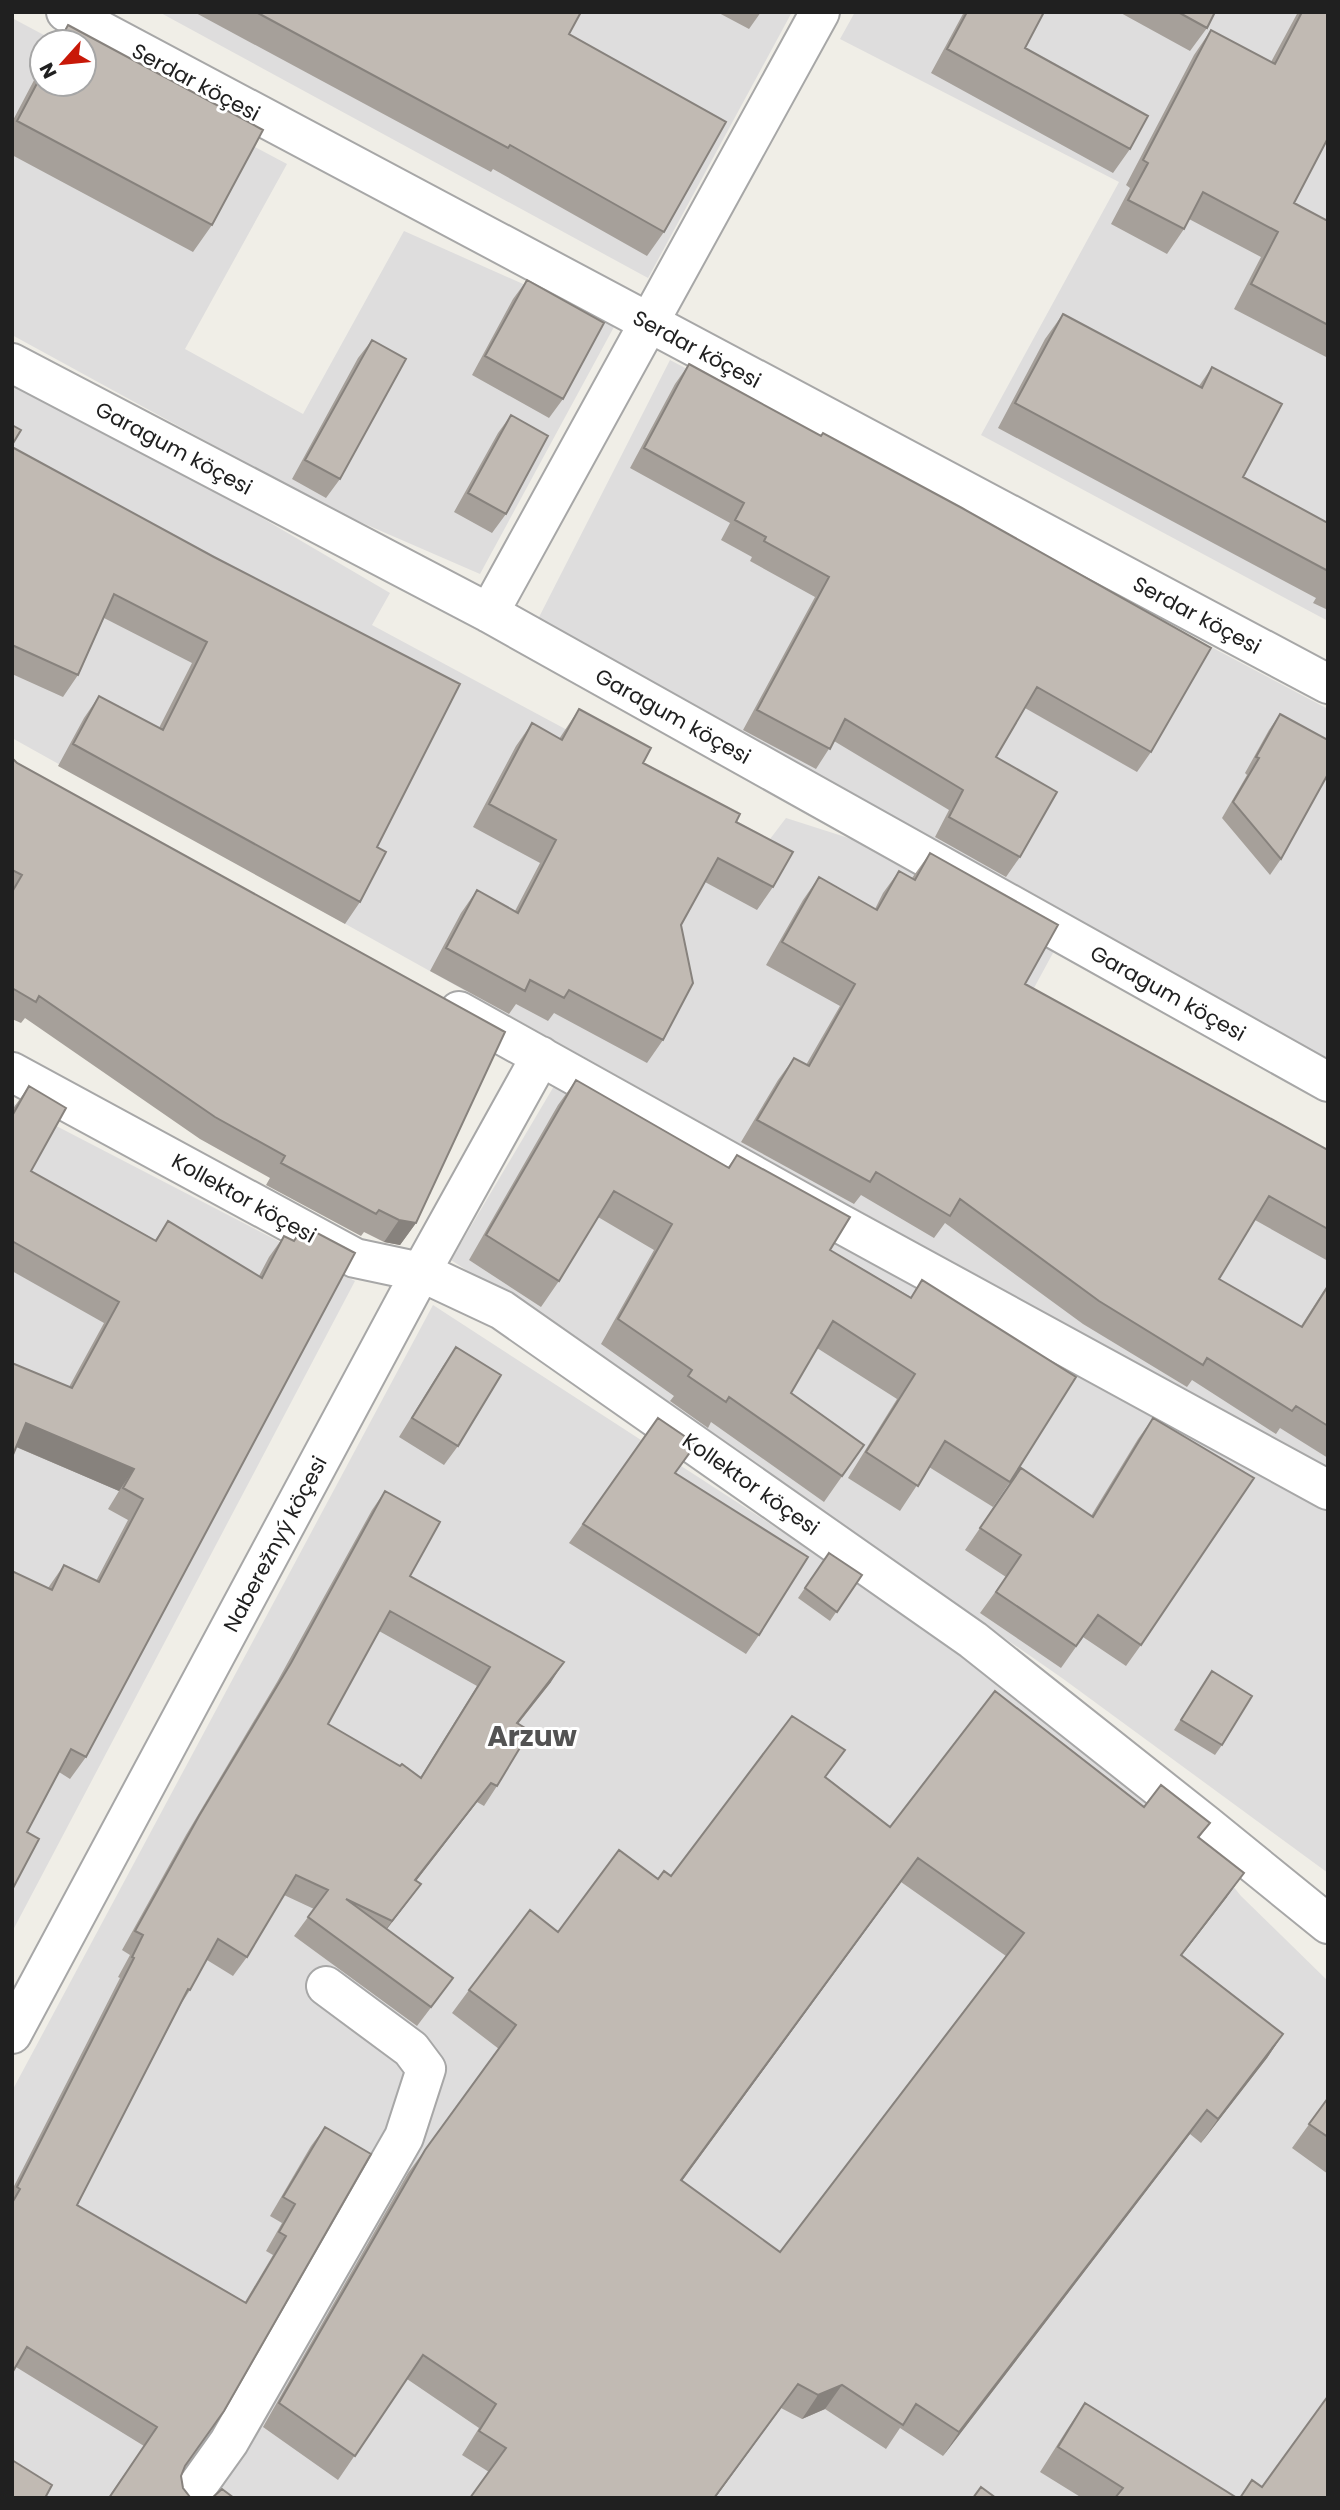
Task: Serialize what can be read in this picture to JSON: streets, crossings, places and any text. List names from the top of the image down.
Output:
{
  "streets": {
    "street": [
      "Serdar köçesi",
      "Garagum köçesi",
      "Kollektor köçesi",
      "Naberežnyý köçesi"
    ]
  },
  "crossings": [
    ["Kollektor köçesi", "Naberežnyý köçesi"]
  ],
  "districts": ["Arzuw"],
  "north": "bottom left"
}
